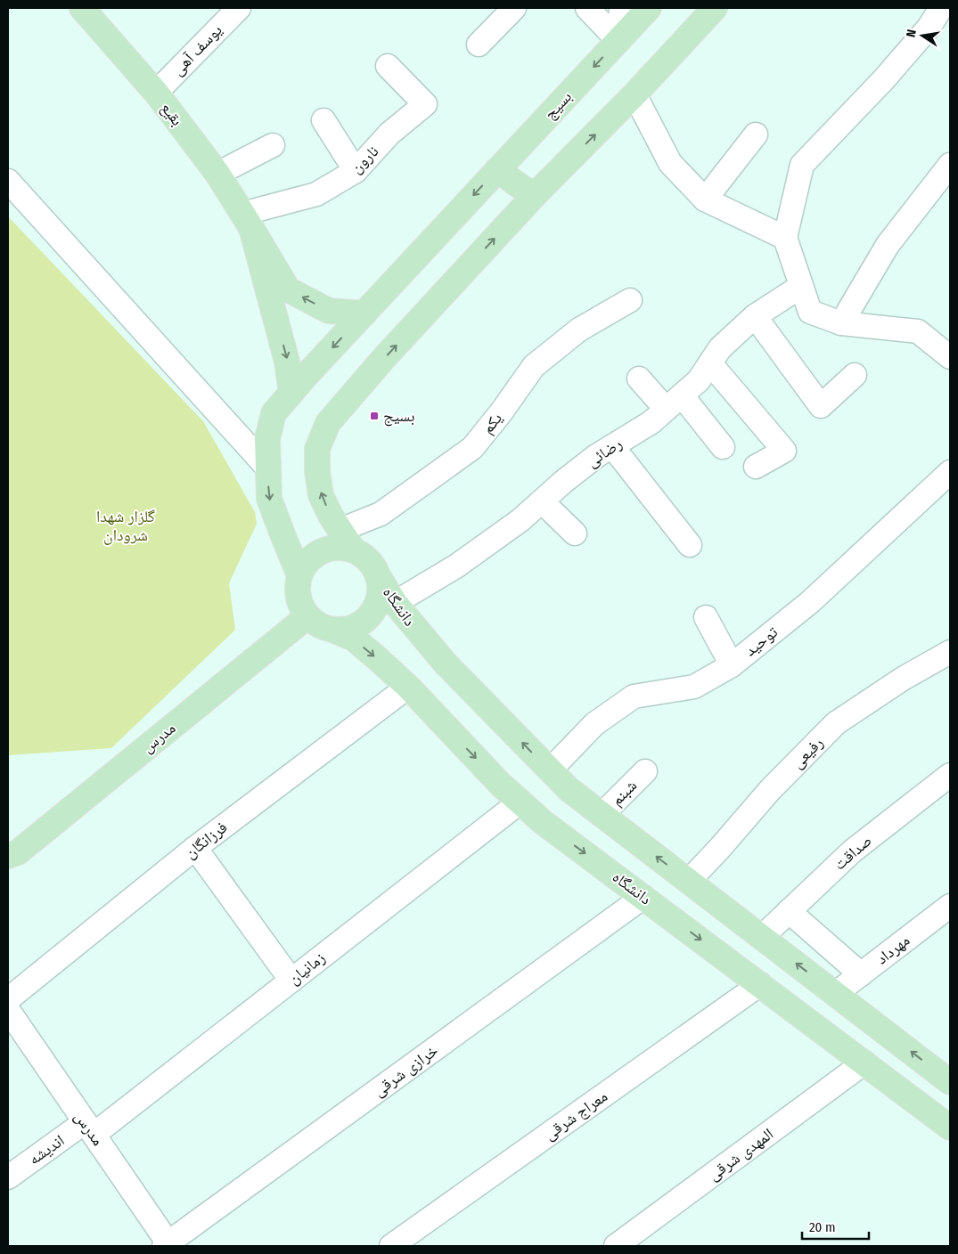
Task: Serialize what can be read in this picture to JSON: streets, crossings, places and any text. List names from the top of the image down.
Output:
{
  "streets": {
    "main road": [
      "بسیج",
      "بقیع",
      "دانشگاه",
      "مدرس"
    ],
    "street": [
      "یوسف آهی",
      "نارون",
      "یکم",
      "رضائی",
      "توحید",
      "رفیعی",
      "شبنم",
      "فرزانگان",
      "صداقت",
      "مهرداد",
      "زمانیان",
      "خرازی شرقی",
      "معراج شرقی",
      "اندیشه",
      "المهدی شرقی"
    ]
  },
  "crossings": [
    ["یوسف آهی", "بقیع"],
    ["بسیج", "بقیع"],
    ["بسیج", "یکم"],
    ["بسیج", "دانشگاه"],
    ["بسیج", "مدرس"],
    ["بقیع", "نارون"],
    ["یکم", "دانشگاه"],
    ["یکم", "مدرس"],
    ["رضائی", "دانشگاه"],
    ["دانشگاه", "توحید"],
    ["دانشگاه", "مدرس"],
    ["دانشگاه", "رفیعی"],
    ["دانشگاه", "شبنم"],
    ["دانشگاه", "فرزانگان"],
    ["دانشگاه", "صداقت"],
    ["دانشگاه", "مهرداد"],
    ["دانشگاه", "زمانیان"],
    ["دانشگاه", "خرازی شرقی"],
    ["دانشگاه", "معراج شرقی"],
    ["دانشگاه", "المهدی شرقی"],
    ["مدرس", "زمانیان"],
    ["مدرس", "خرازی شرقی"],
    ["مدرس", "اندیشه"],
    ["زمانیان", "اندیشه"]
  ],
  "parks": ["گلزار شهدا شرودان"],
  "places": {
    "transit": ["بسیج"]
  },
  "scale_bar": "20 m",
  "north": "left"
}
